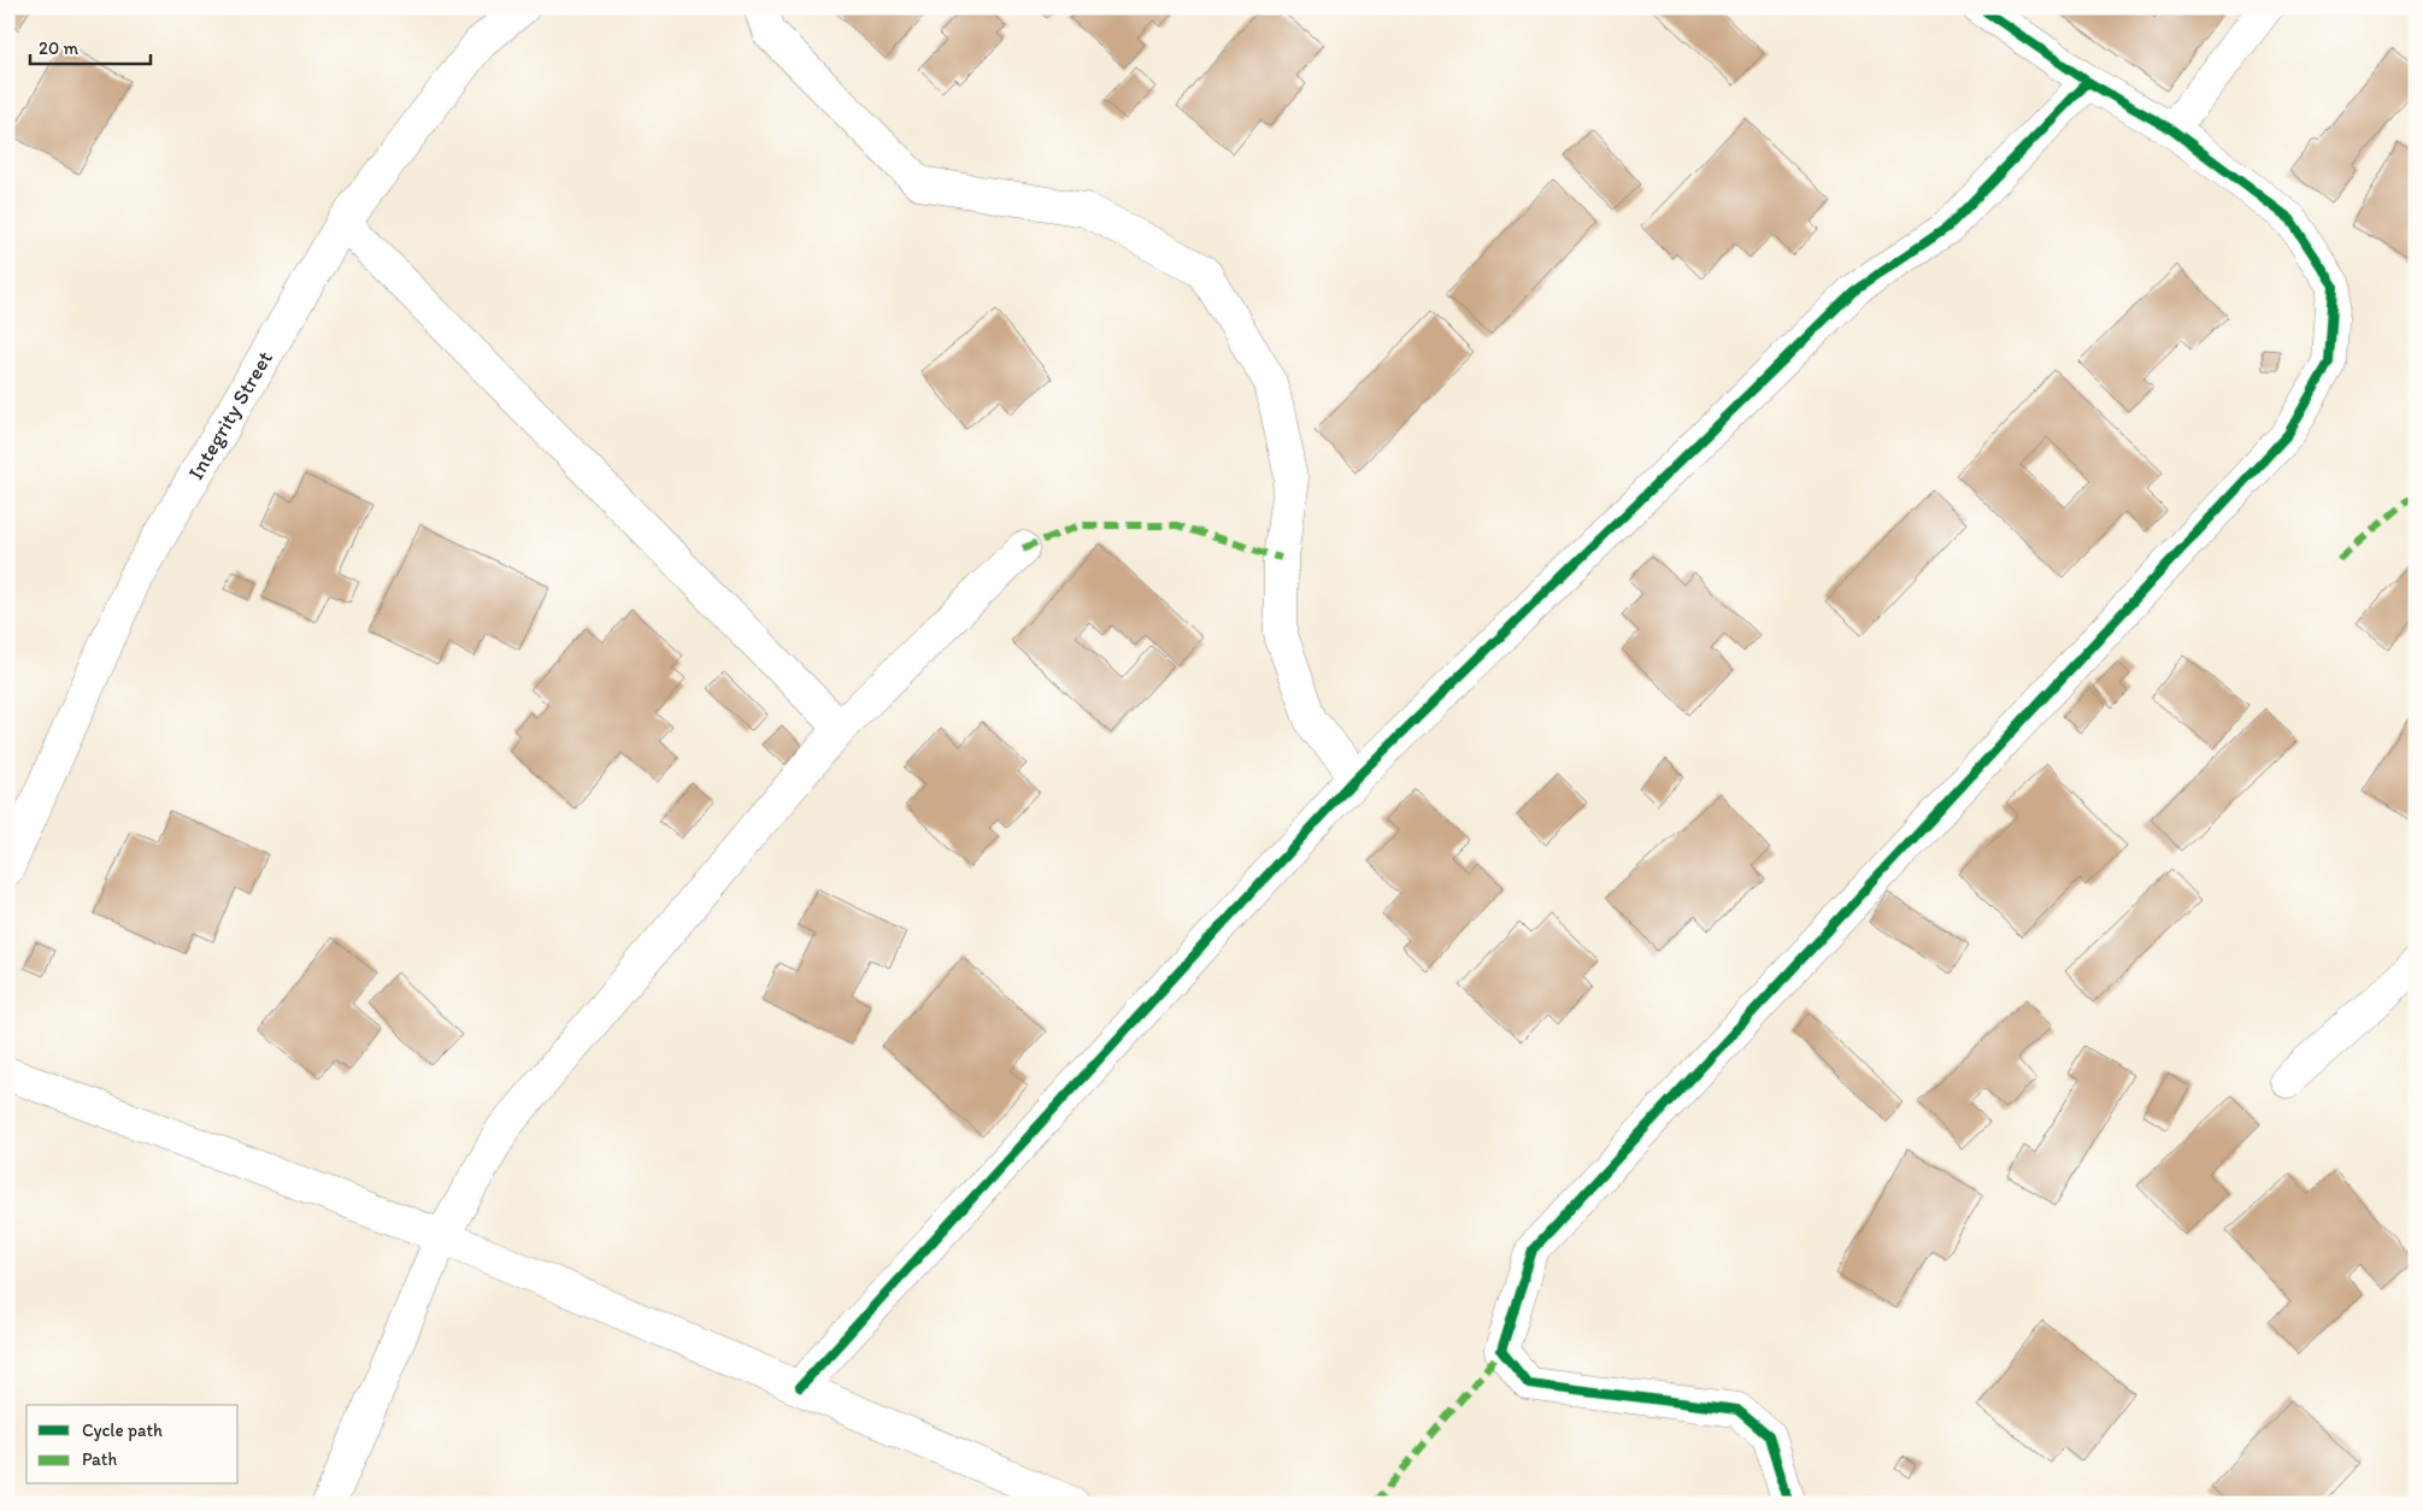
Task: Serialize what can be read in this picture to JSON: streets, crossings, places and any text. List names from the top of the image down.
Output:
{
  "streets": {
    "street": ["Integrity Street"]
  },
  "legend": ["Cycle path", "Path"],
  "scale_bar": "20 m"
}
